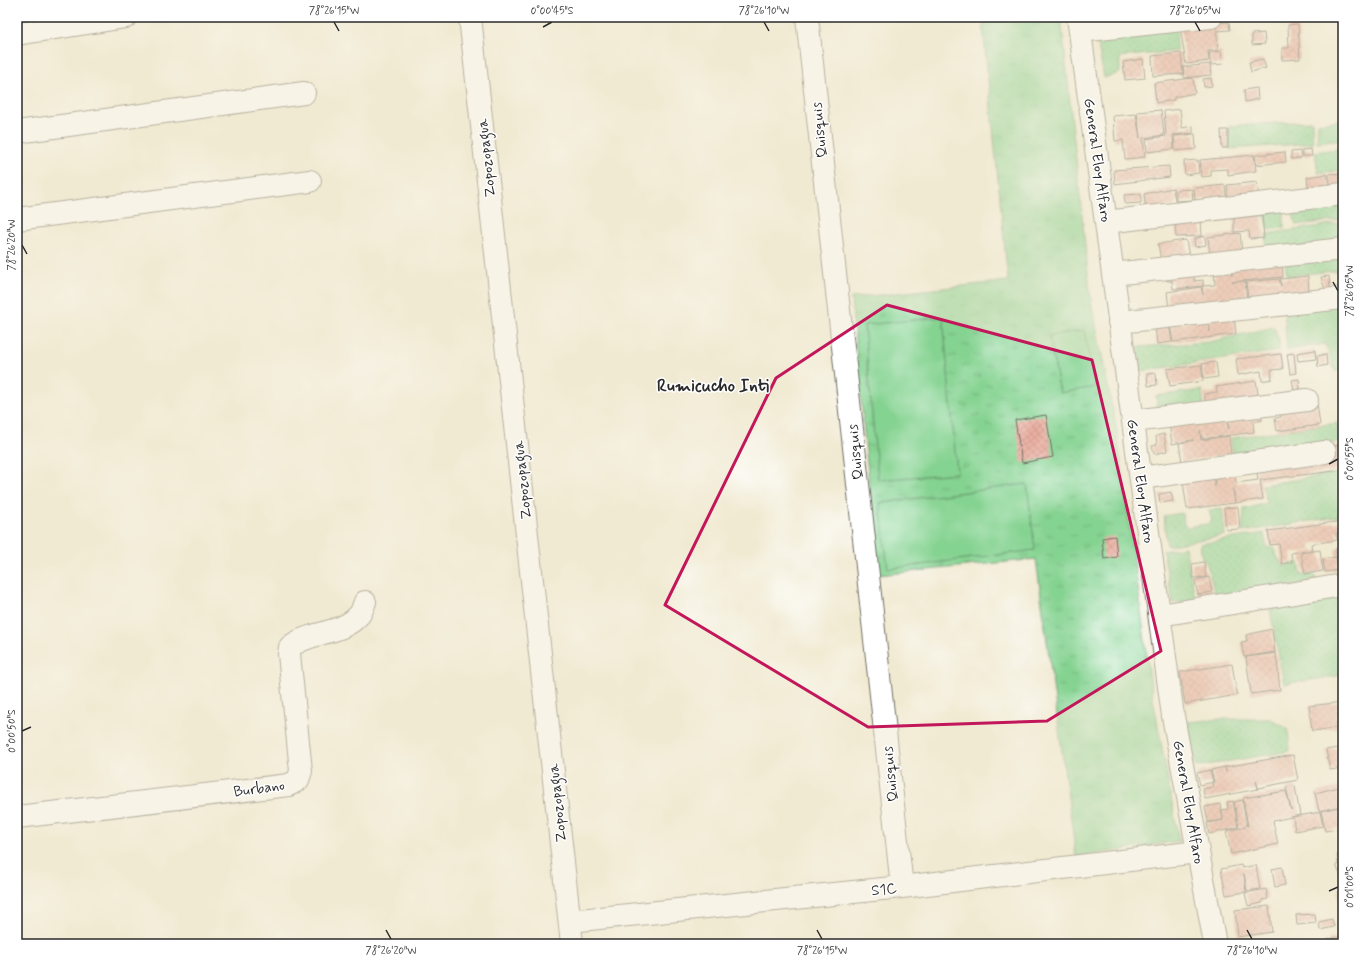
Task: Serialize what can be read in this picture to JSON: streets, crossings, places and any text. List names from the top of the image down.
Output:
{
  "streets": {
    "street": [
      "Quisquis",
      "Zopozopagua",
      "General Eloy Alfaro",
      "Burbano",
      "S1C"
    ]
  },
  "crossings": [
    ["Quisquis", "S1C"],
    ["Zopozopagua", "S1C"],
    ["General Eloy Alfaro", "S1C"]
  ],
  "districts": ["Rumicucho Inti"],
  "coordinates": [
    "78°26'15\"W",
    "0°00'45\"S",
    "78°26'10\"W",
    "78°26'05\"W",
    "78°26'20\"W",
    "0°00'55\"S",
    "0°00'50\"S",
    "0°01'00\"S"
  ]
}
